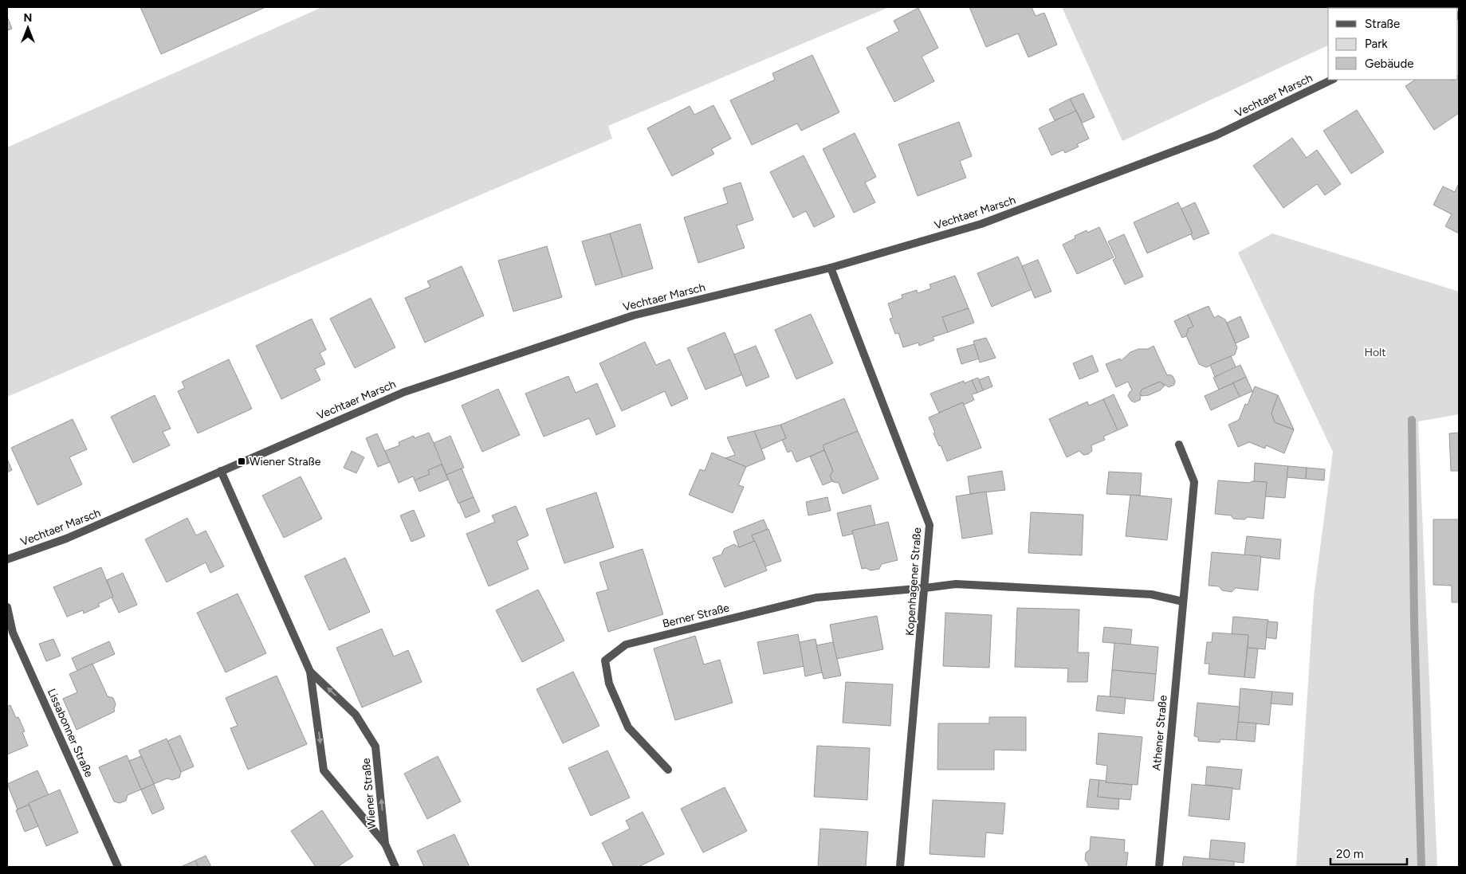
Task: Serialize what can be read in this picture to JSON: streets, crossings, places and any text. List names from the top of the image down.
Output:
{
  "streets": {
    "street": [
      "Vechtaer Marsch",
      "Kopenhagener Straße",
      "Berner Straße",
      "Lissabonner Straße",
      "Athener Straße",
      "Wiener Straße"
    ]
  },
  "crossings": [
    ["Vechtaer Marsch", "Kopenhagener Straße"],
    ["Vechtaer Marsch", "Wiener Straße"],
    ["Kopenhagener Straße", "Berner Straße"]
  ],
  "parks": ["Holt"],
  "places": {
    "transit": ["Wiener Straße"]
  },
  "legend": ["Straße", "Park", "Gebäude"],
  "scale_bar": "20 m",
  "north": "top"
}
